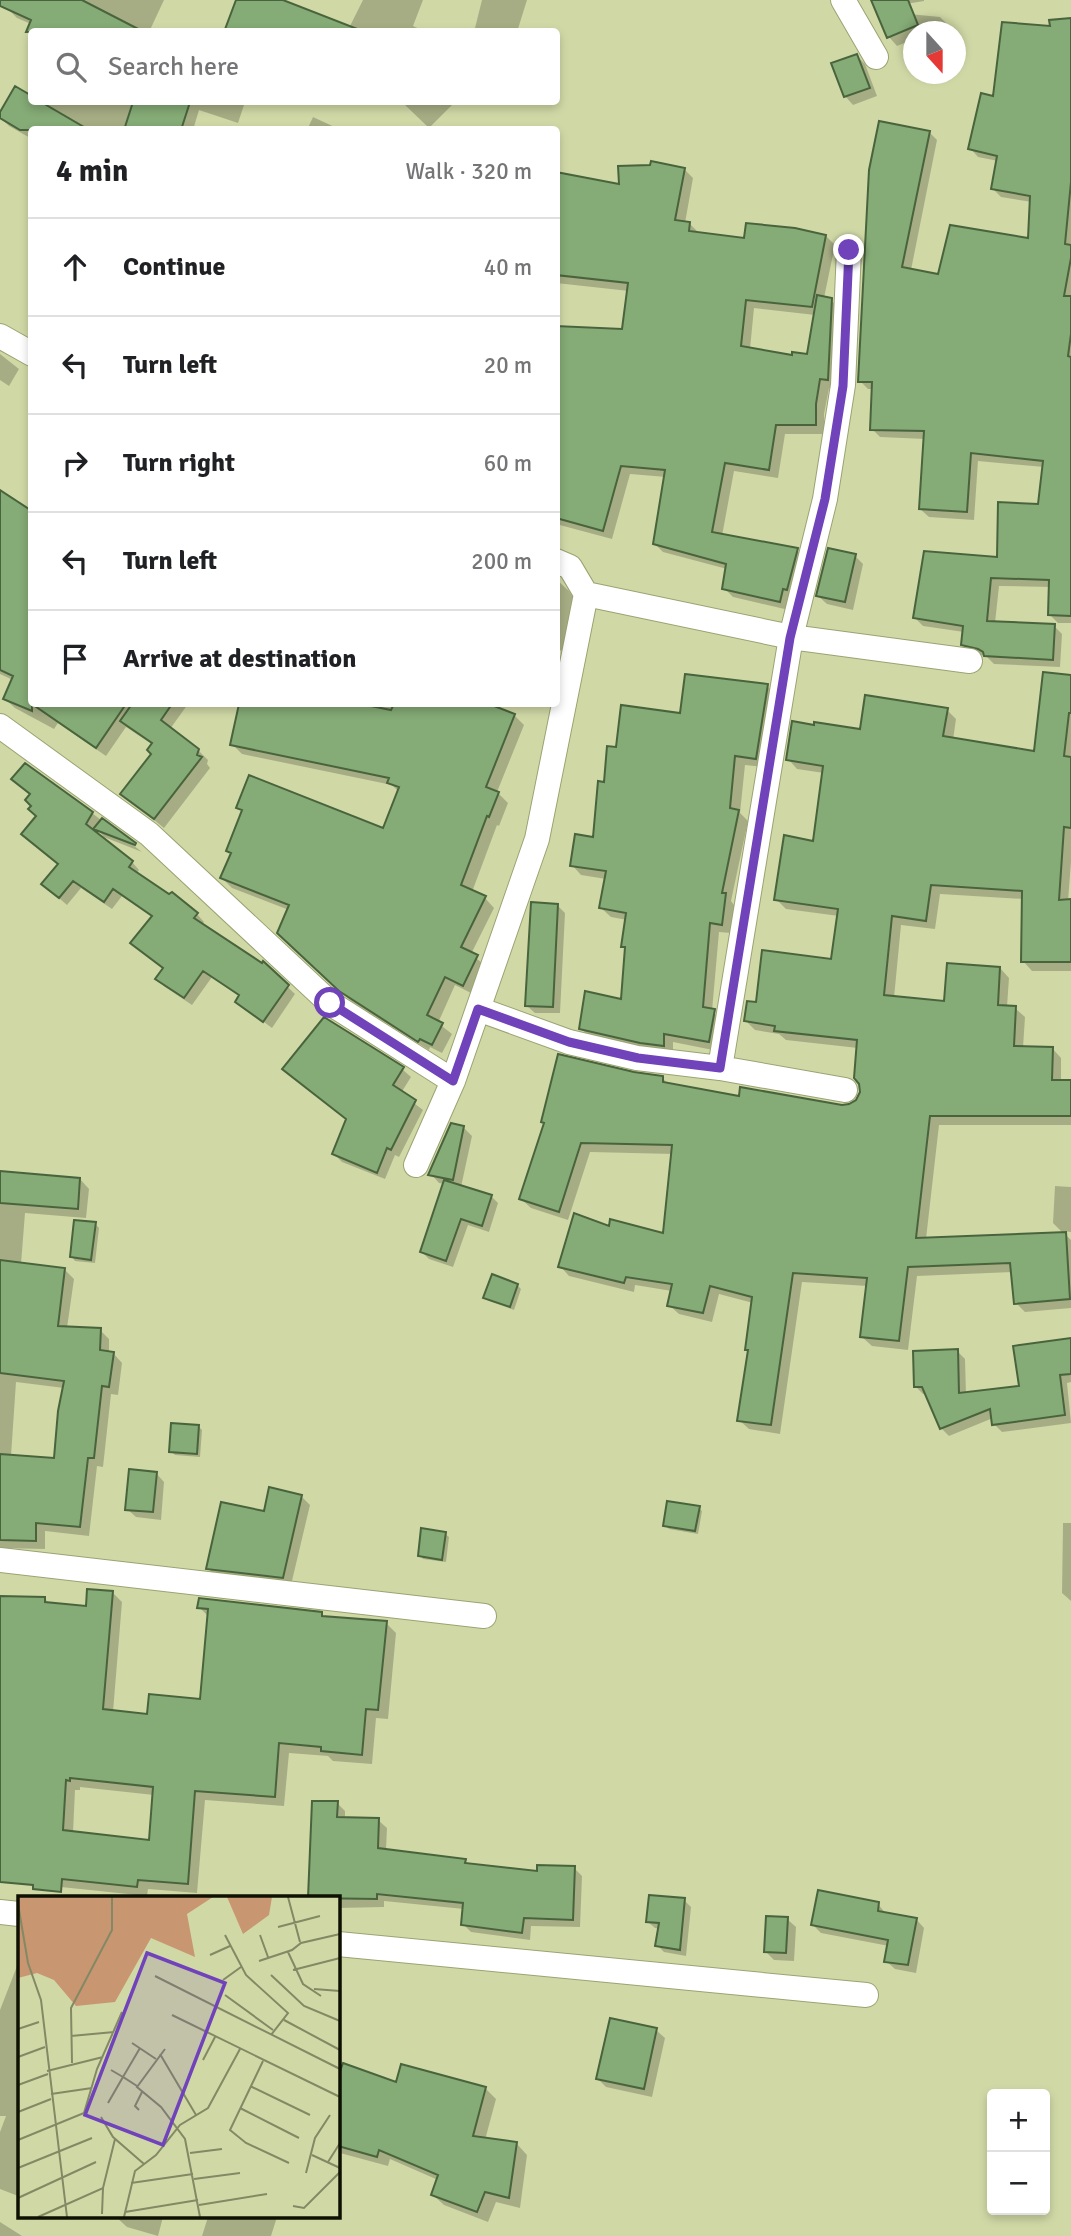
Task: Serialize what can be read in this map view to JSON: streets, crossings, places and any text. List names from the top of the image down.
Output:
{
  "north": "bottom",
  "page": {
    "search": "Search here",
    "heading": ["4 min", "Walk · 320 m"],
    "list": [
      ["Continue", "40 m"],
      ["Turn left", "20 m"],
      ["Turn right", "60 m"],
      ["Turn left", "200 m"],
      "Arrive at destination"
    ],
    "map_buttons": ["+", "−"]
  }
}
